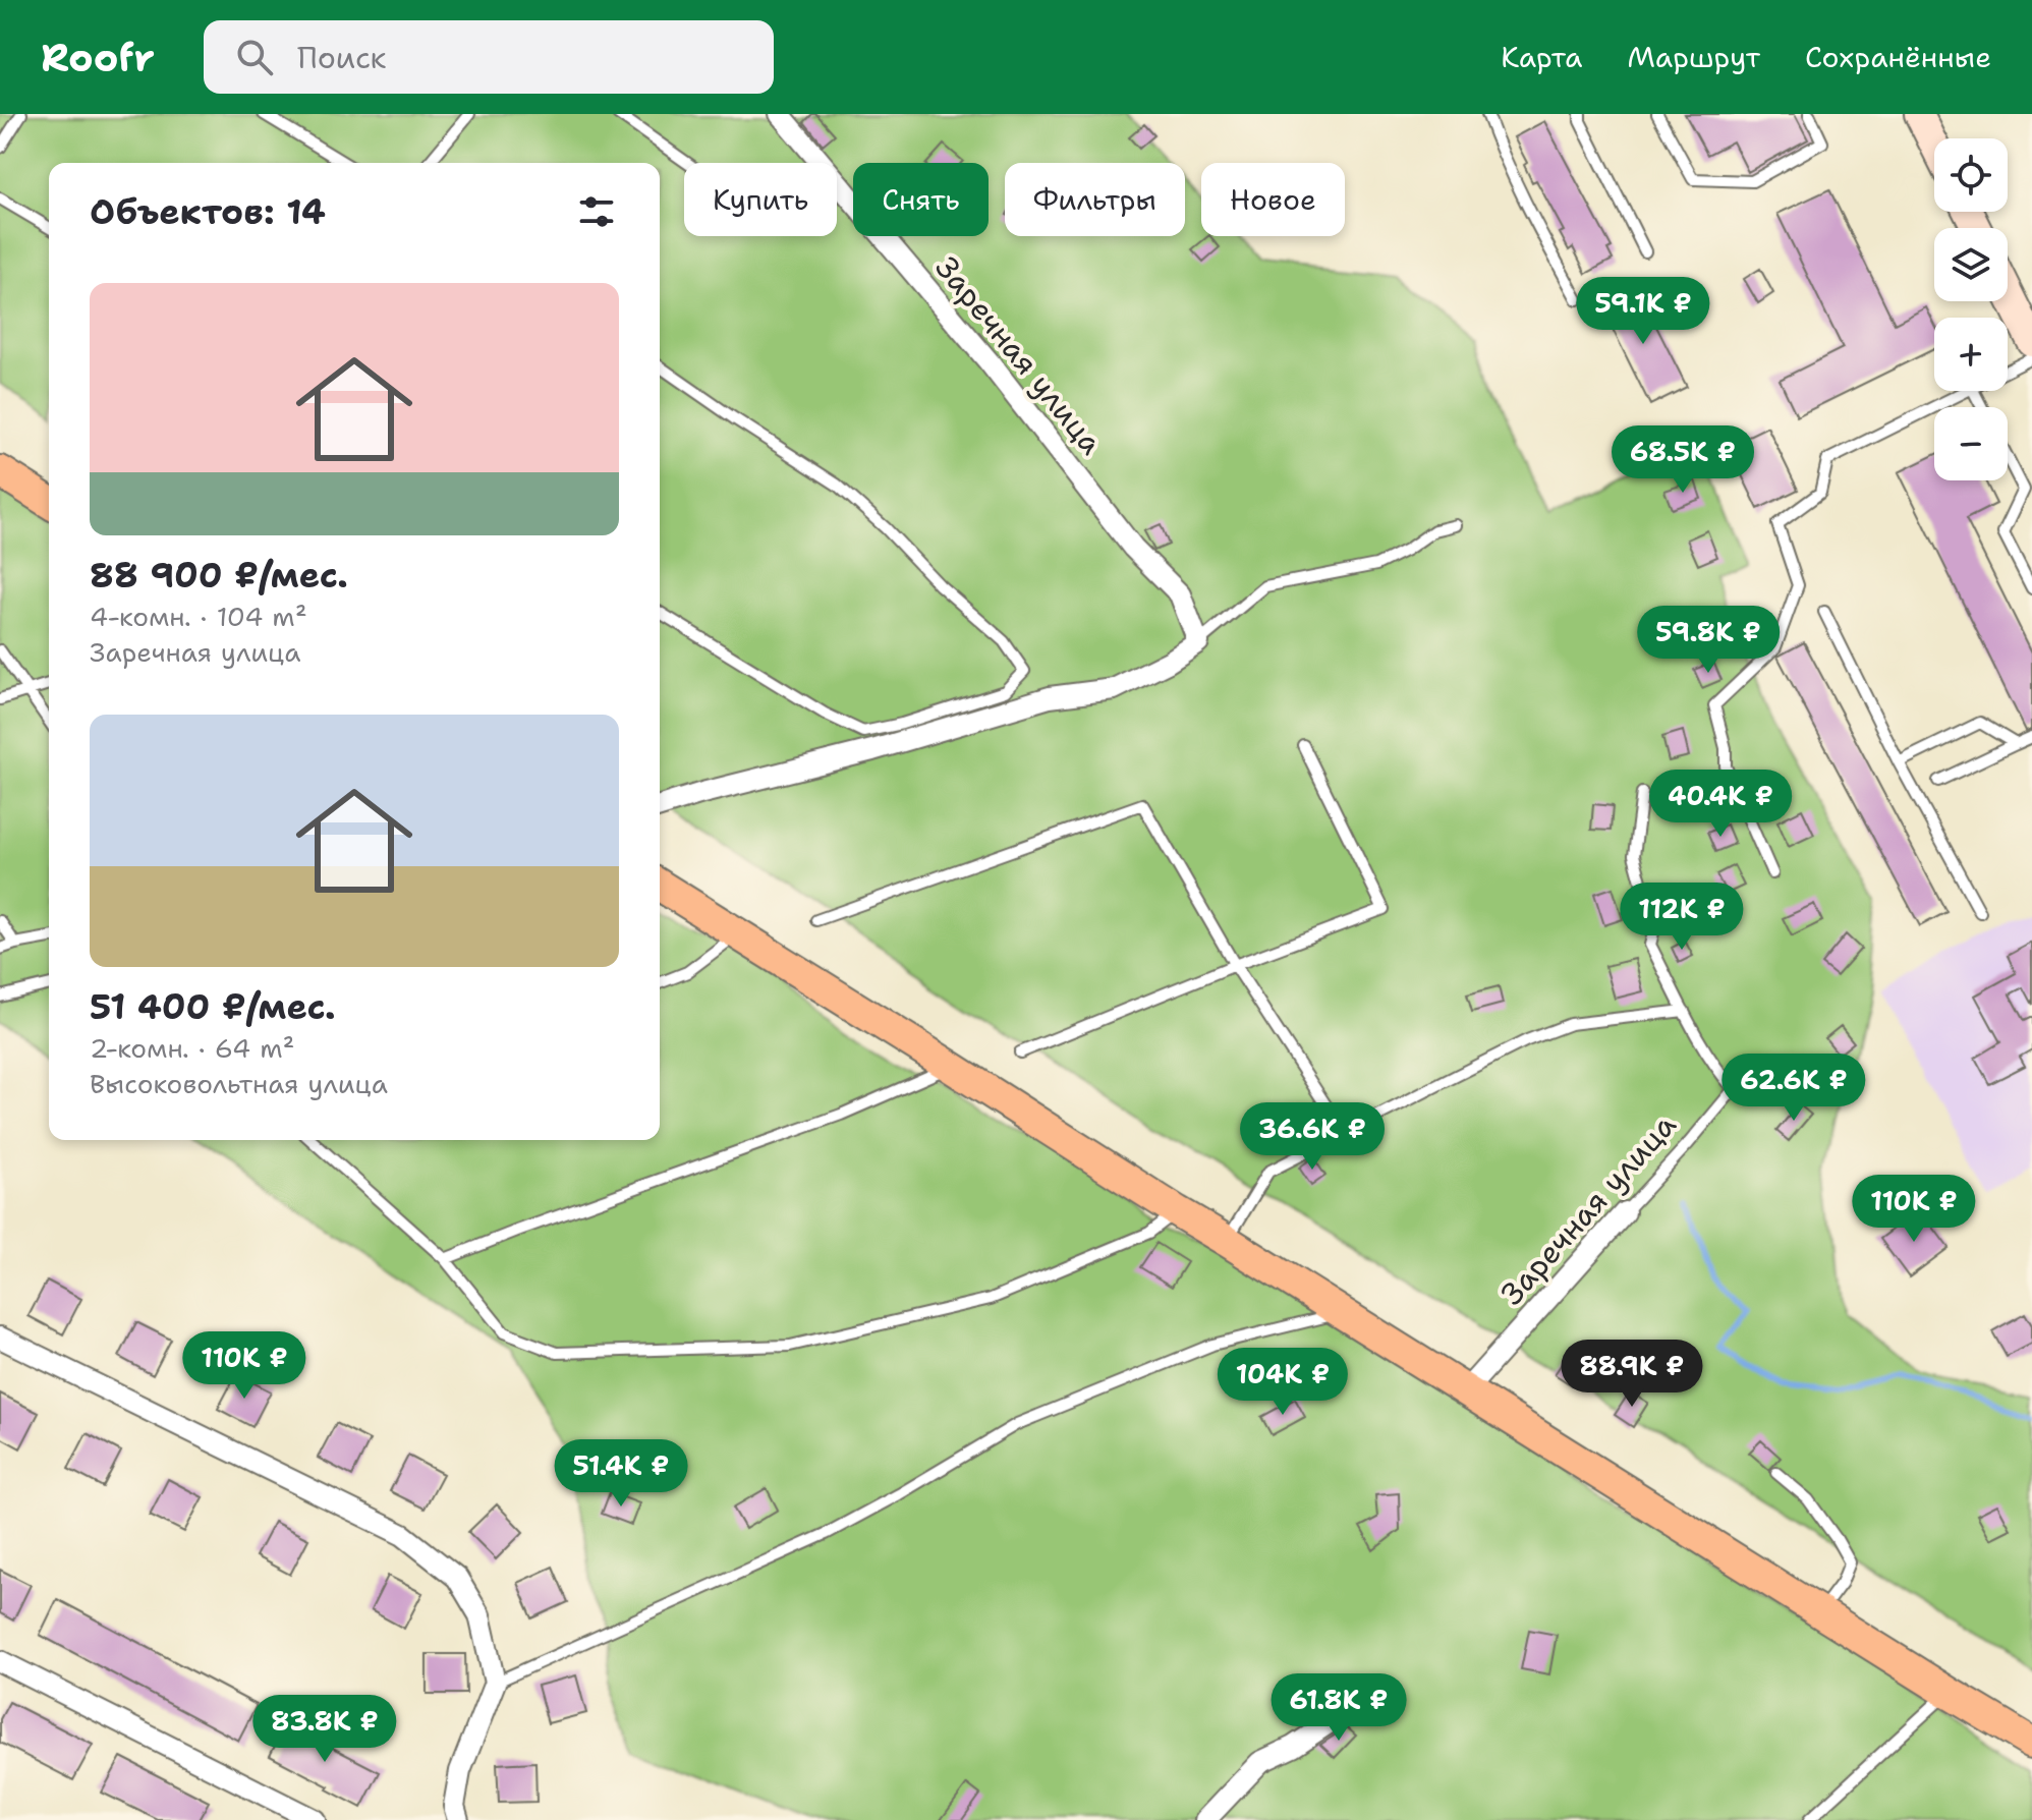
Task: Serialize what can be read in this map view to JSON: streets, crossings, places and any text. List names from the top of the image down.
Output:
{
  "streets": {
    "street": ["Заречная улица"]
  },
  "page": {
    "header": "Roofr",
    "search": "Поиск",
    "nav": ["Карта", "Маршрут", "Сохранённые"],
    "map_buttons": ["+", "−"],
    "chip": [
      "Купить",
      "Снять",
      "Фильтры",
      "Новое"
    ],
    "heading": "Объектов: 14",
    "list": [
      {
        "name": "88 900 ₽/мес.",
        "note": "4-комн. · 104 m² · Заречная улица"
      },
      {
        "name": "51 400 ₽/мес.",
        "note": "2-комн. · 64 m² · Высоковольтная улица"
      }
    ],
    "price": [
      "59.1K ₽",
      "68.5K ₽",
      "59.8K ₽",
      "40.4K ₽",
      "112K ₽",
      "62.6K ₽",
      "36.6K ₽",
      "110K ₽",
      "110K ₽",
      "88.9K ₽",
      "104K ₽",
      "51.4K ₽",
      "61.8K ₽",
      "83.8K ₽"
    ]
  }
}
